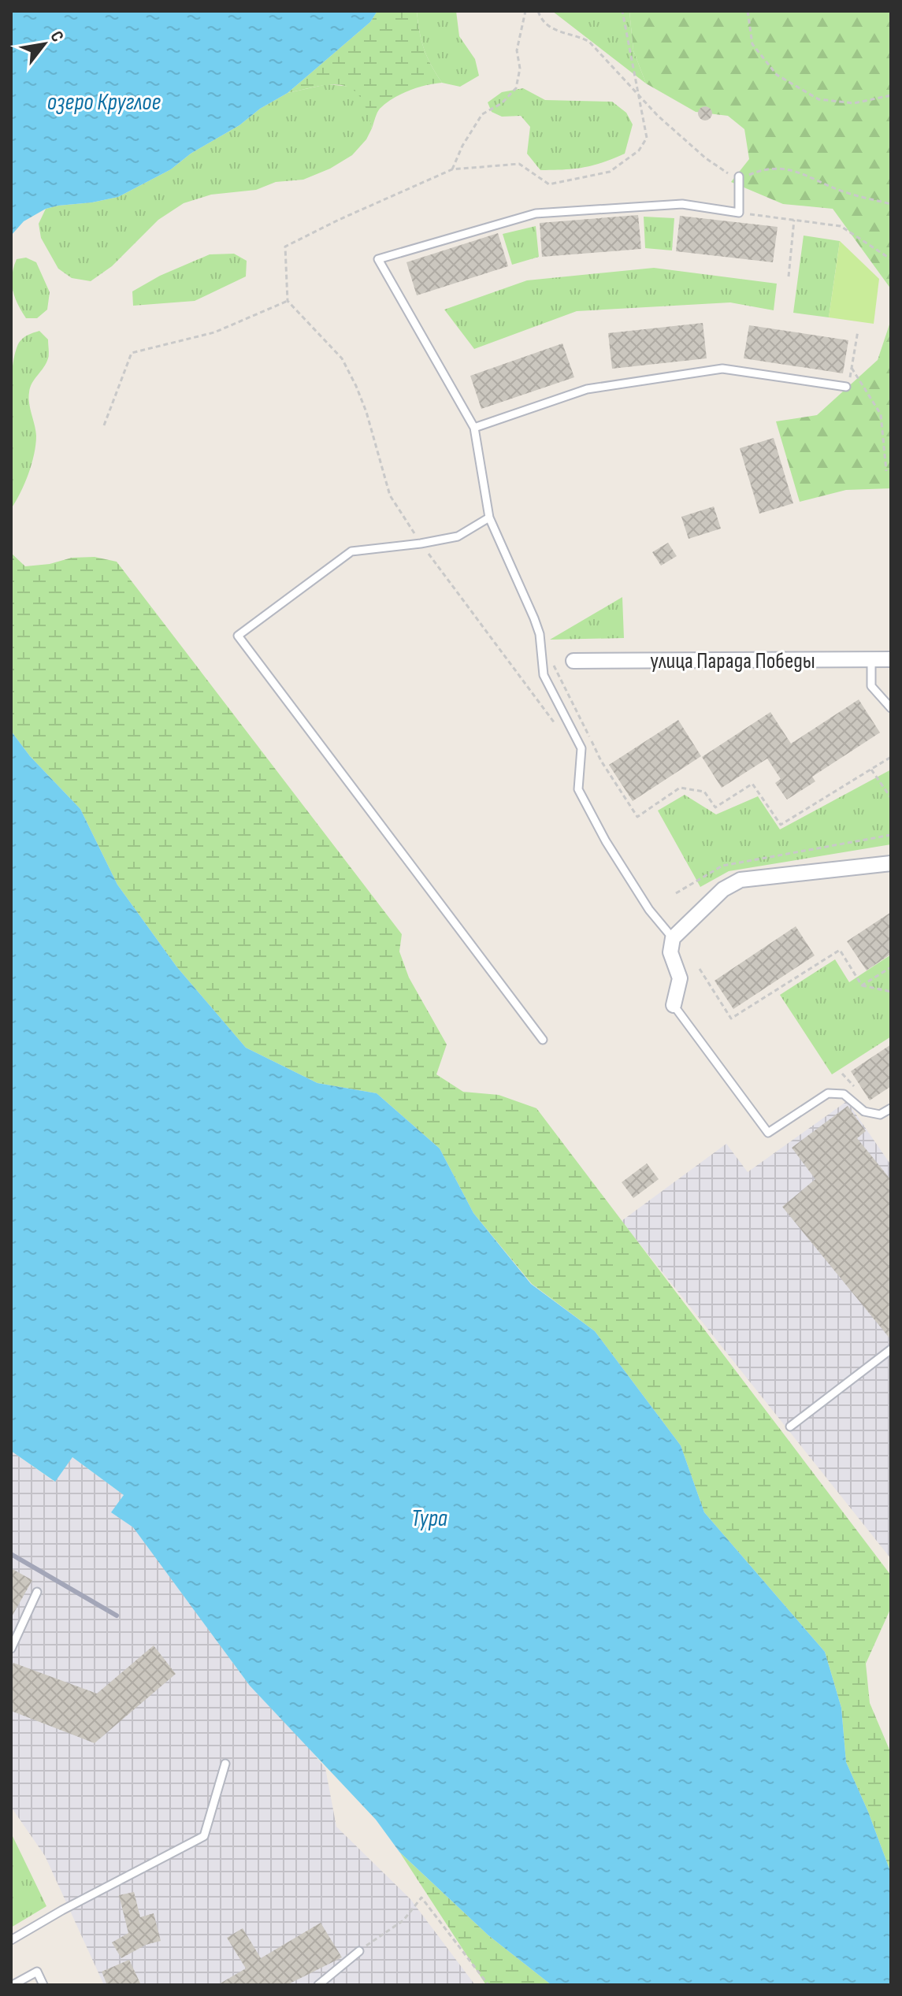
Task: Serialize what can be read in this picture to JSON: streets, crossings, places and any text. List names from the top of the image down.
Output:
{
  "streets": {
    "street": ["улица Парада Победы"]
  },
  "water": ["озеро Круглое", "Тура"],
  "north": "top right"
}
